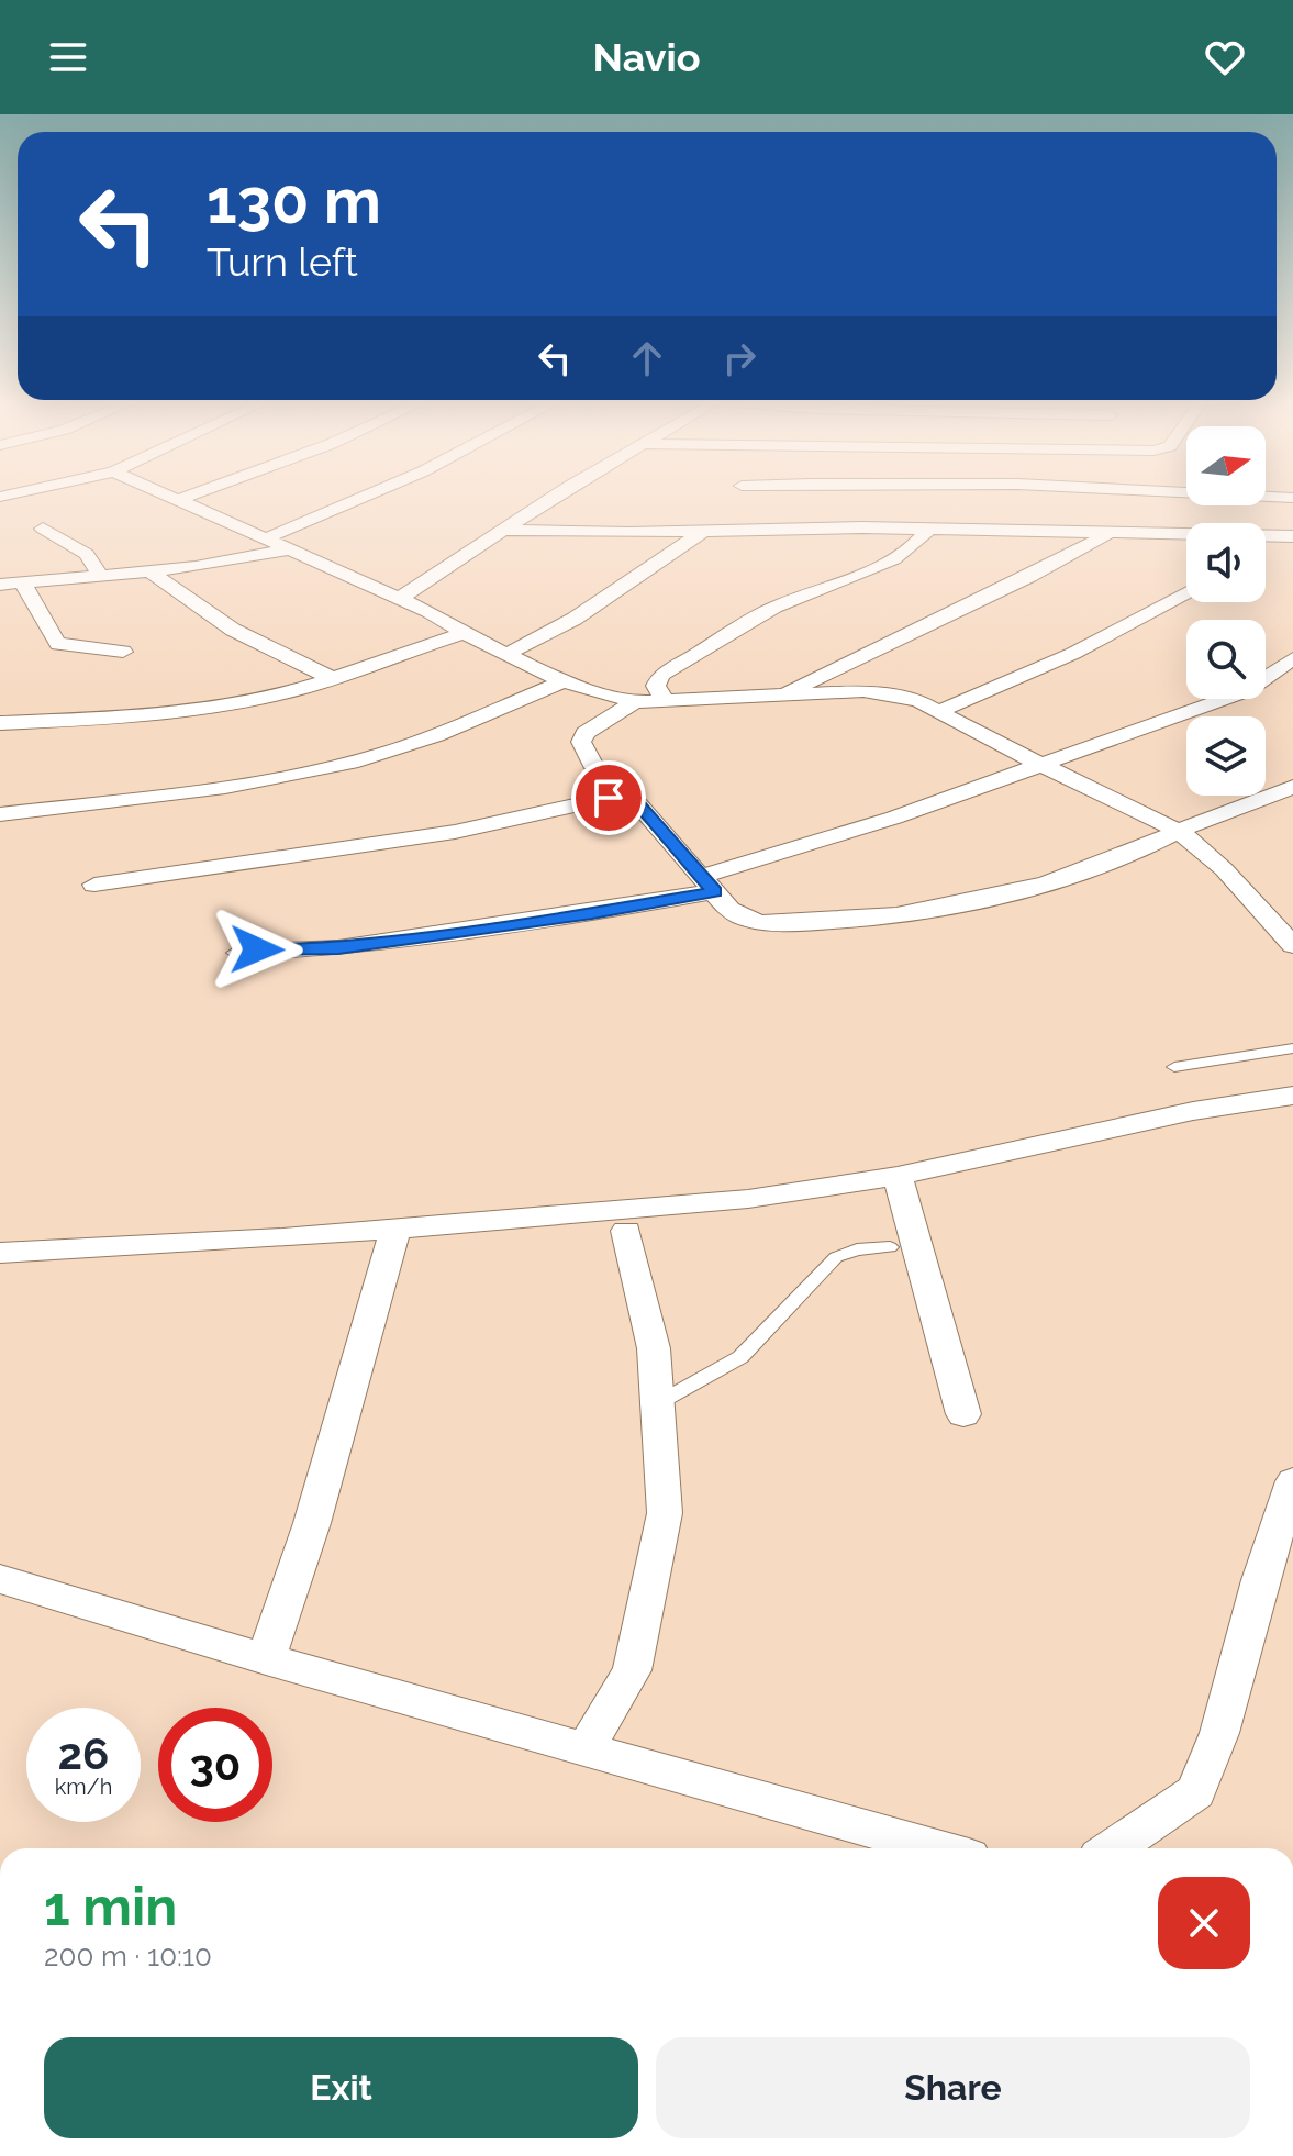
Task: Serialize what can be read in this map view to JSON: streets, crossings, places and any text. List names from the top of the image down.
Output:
{
  "north": "right",
  "page": {
    "header": "Navio",
    "turn": ["130 m", "Turn left"],
    "speed": "26 km/h",
    "limit": "30",
    "heading": ["1 min", "200 m · 10:10"],
    "buttons": ["Exit", "Share"]
  }
}
